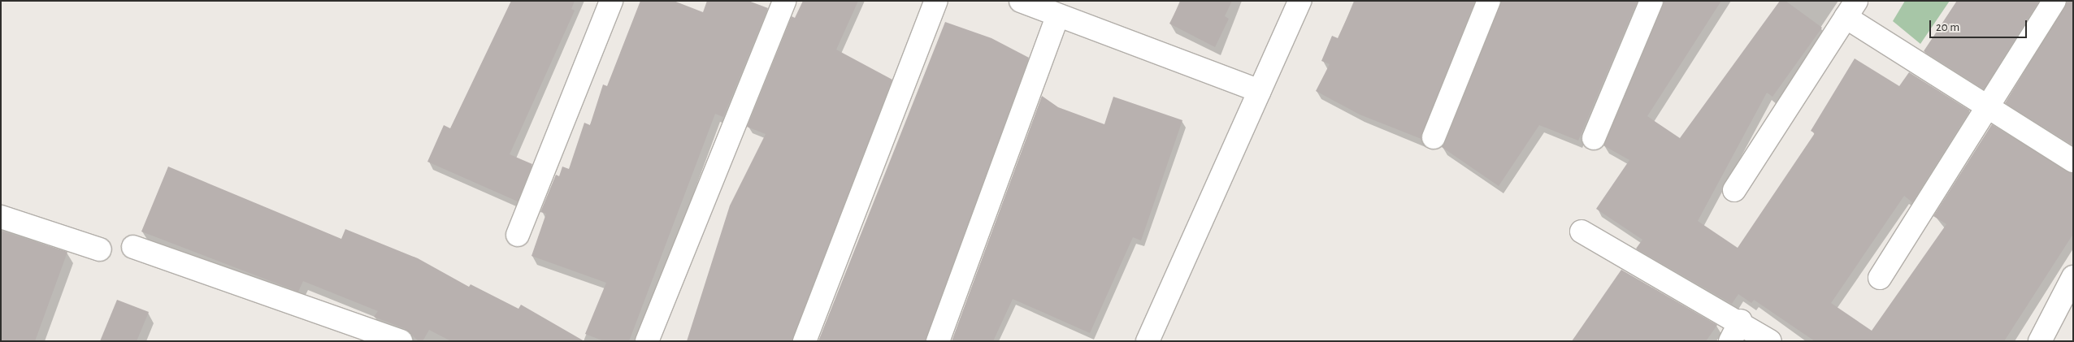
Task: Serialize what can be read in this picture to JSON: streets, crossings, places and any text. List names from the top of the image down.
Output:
{
  "scale_bar": "20 m"
}
